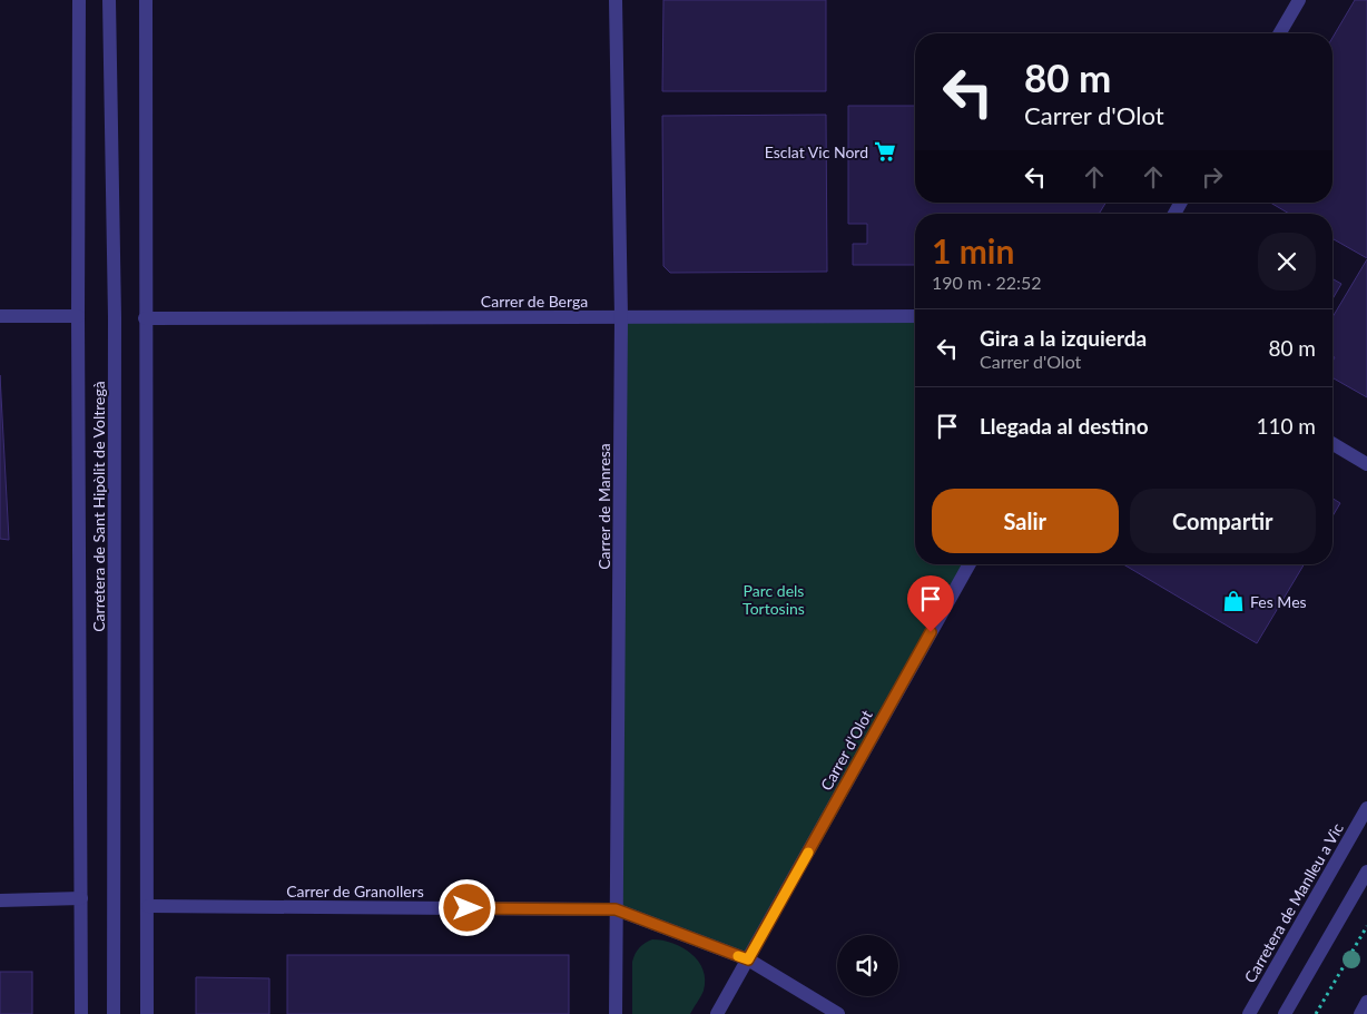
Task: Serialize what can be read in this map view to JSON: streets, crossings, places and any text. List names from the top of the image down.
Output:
{
  "streets": {
    "street": [
      "Carrer de Berga",
      "Carretera de Sant Hipòlit de Voltregà",
      "Carrer de Manresa",
      "Carrer d'Olot",
      "Carrer de Granollers",
      "Carretera de Manlleu a Vic"
    ]
  },
  "crossings": [
    ["Carrer de Berga", "Carrer de Manresa"],
    ["Carrer de Manresa", "Carrer de Granollers"],
    ["Carrer d'Olot", "Carrer de Granollers"]
  ],
  "parks": ["Parc dels Tortosins"],
  "places": {
    "supermarket": ["Esclat Vic Nord"],
    "shop": ["Fes Mes"]
  },
  "page": {
    "turn": ["80 m", "Carrer d'Olot"],
    "heading": ["1 min", "190 m · 22:52"],
    "list": [
      {
        "name": "Gira a la izquierda",
        "note": "Carrer d'Olot",
        "value": "80 m"
      },
      {
        "name": "Llegada al destino",
        "value": "110 m"
      }
    ],
    "buttons": ["Salir", "Compartir"]
  }
}
